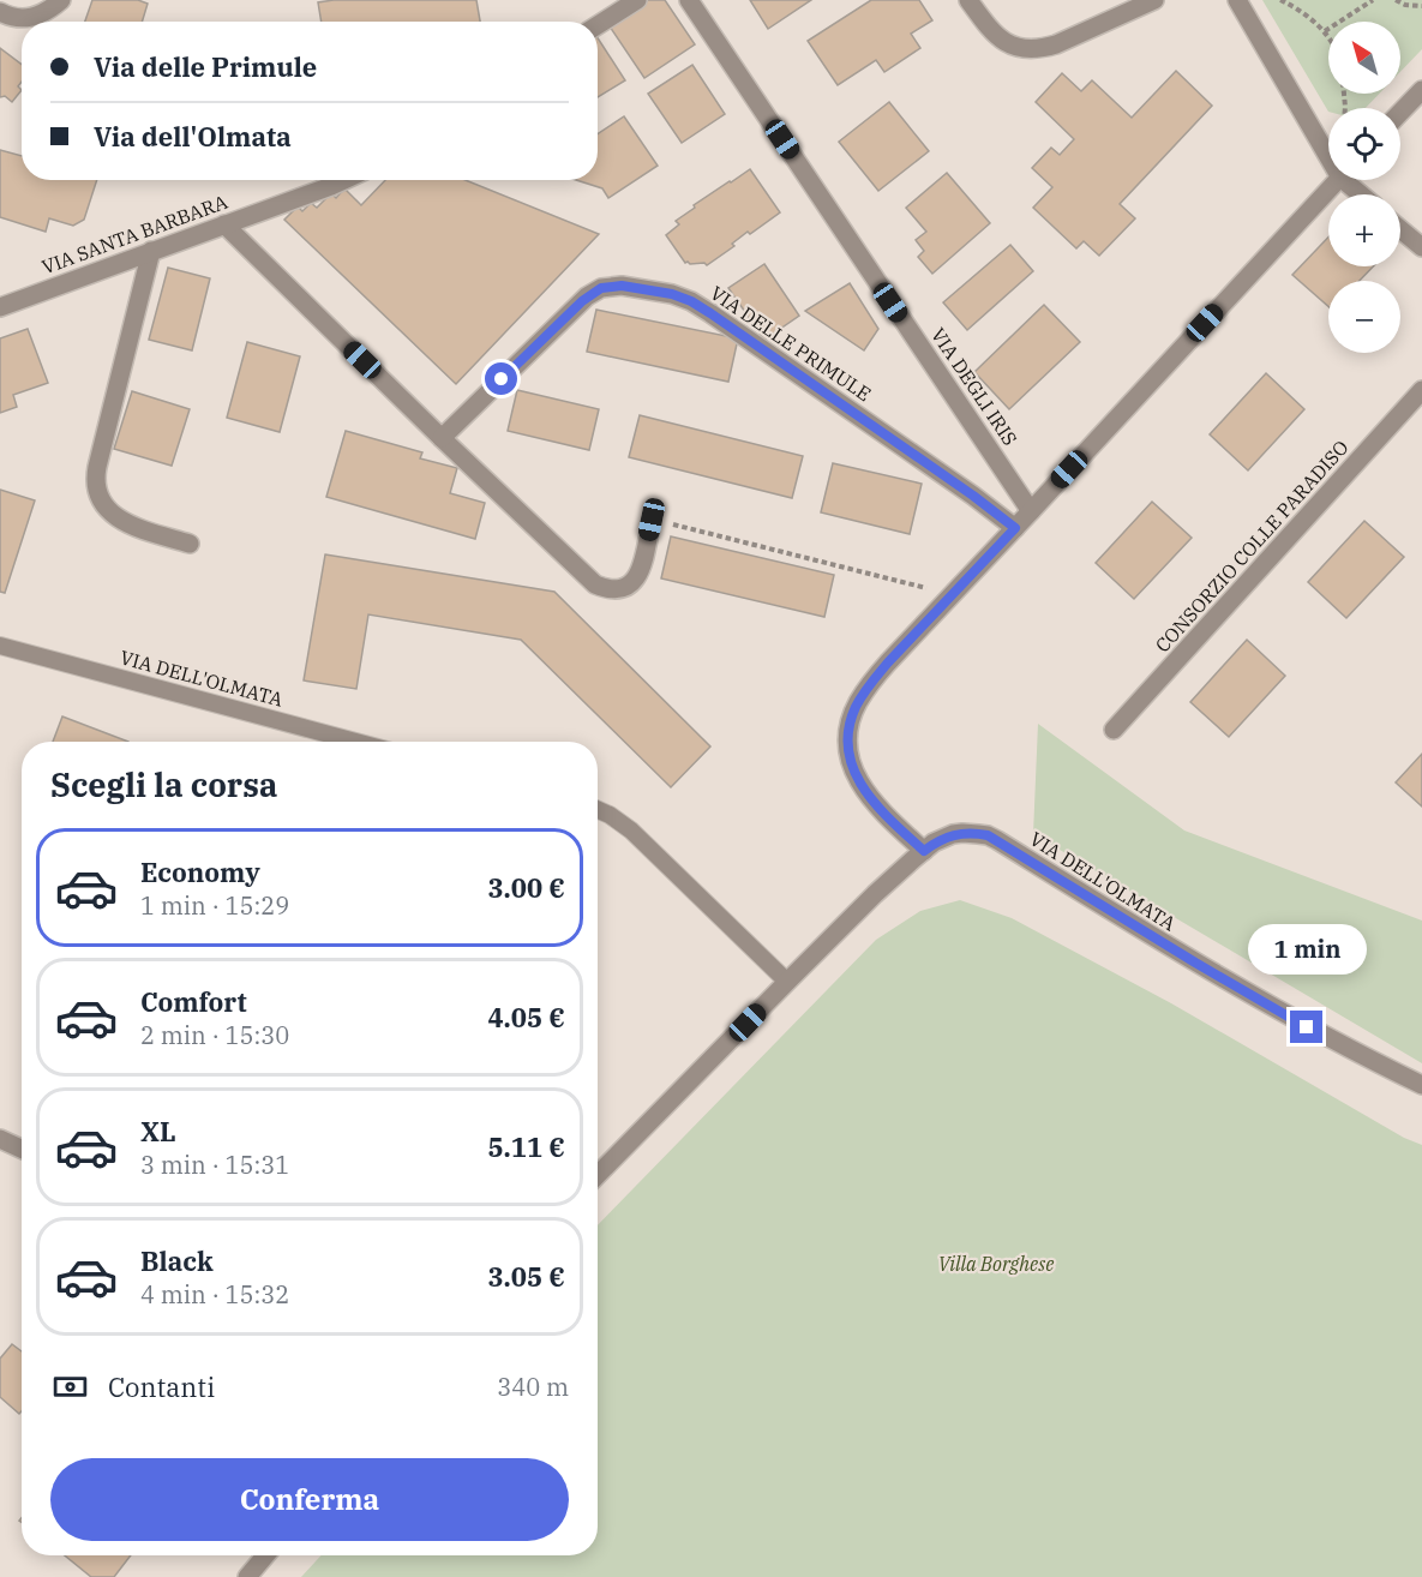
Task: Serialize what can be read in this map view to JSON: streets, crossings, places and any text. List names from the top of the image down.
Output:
{
  "streets": {
    "street": [
      "VIA SANTA BARBARA",
      "VIA DELLE PRIMULE",
      "VIA DEGLI IRIS",
      "CONSORZIO COLLE PARADISO",
      "VIA DELL'OLMATA"
    ]
  },
  "parks": ["Villa Borghese"],
  "north": "top left",
  "page": {
    "map_buttons": ["+", "−"],
    "banner": ["Via delle Primule", "Via dell'Olmata"],
    "heading": "Scegli la corsa",
    "list": [
      {
        "name": "Economy",
        "note": "1 min · 15:29",
        "value": "3.00 €"
      },
      {
        "name": "Comfort",
        "note": "2 min · 15:30",
        "value": "4.05 €"
      },
      {
        "name": "XL",
        "note": "3 min · 15:31",
        "value": "5.11 €"
      },
      {
        "name": "Black",
        "note": "4 min · 15:32",
        "value": "3.05 €"
      }
    ],
    "bubble": "1 min",
    "pay": ["Contanti", "340 m"],
    "buttons": "Conferma"
  }
}
